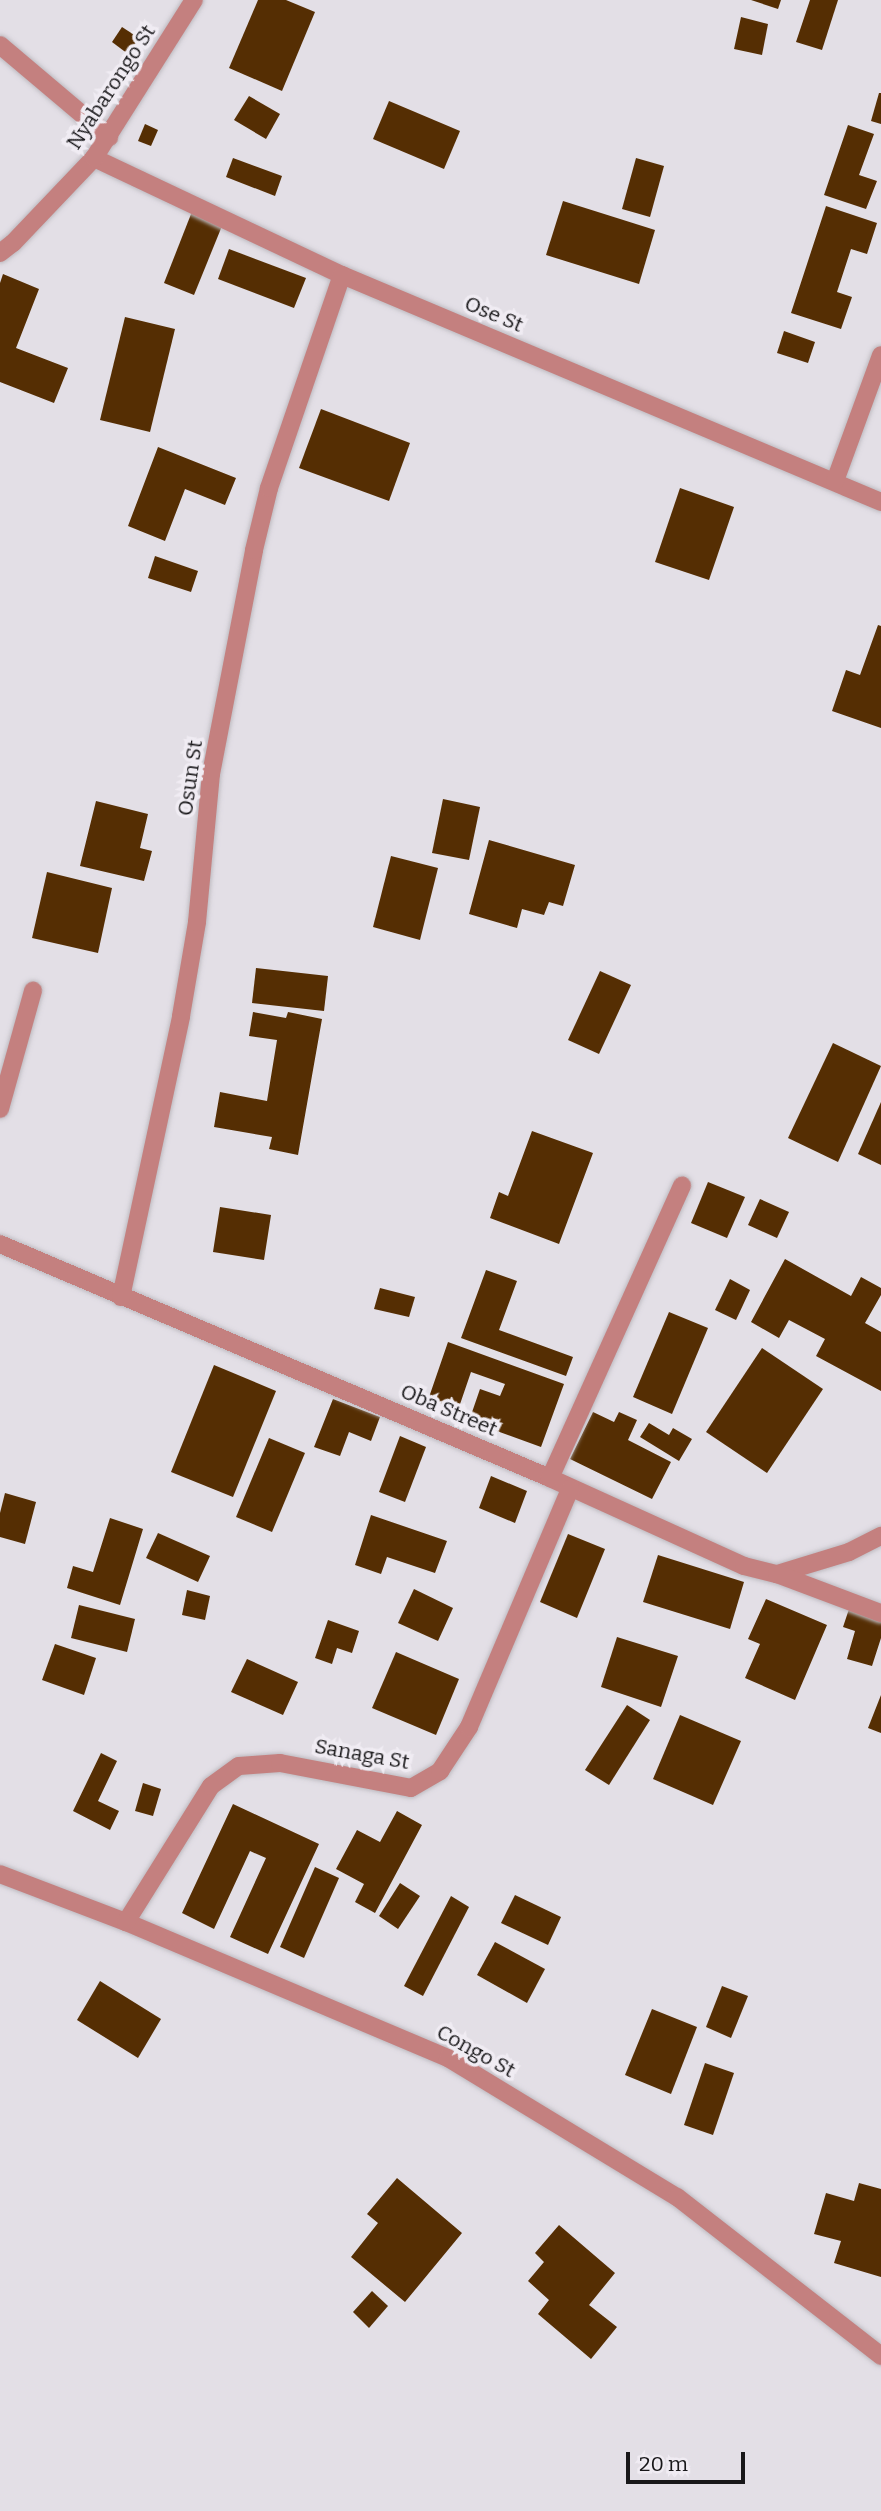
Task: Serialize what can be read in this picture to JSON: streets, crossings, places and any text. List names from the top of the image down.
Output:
{
  "streets": {
    "street": [
      "Nyabarongo St",
      "Ose St",
      "Osun St",
      "Oba Street",
      "Sanaga St",
      "Congo St"
    ]
  },
  "crossings": [
    ["Nyabarongo St", "Ose St"],
    ["Ose St", "Osun St"],
    ["Osun St", "Oba Street"],
    ["Oba Street", "Sanaga St"],
    ["Sanaga St", "Congo St"]
  ],
  "scale_bar": "20 m"
}
